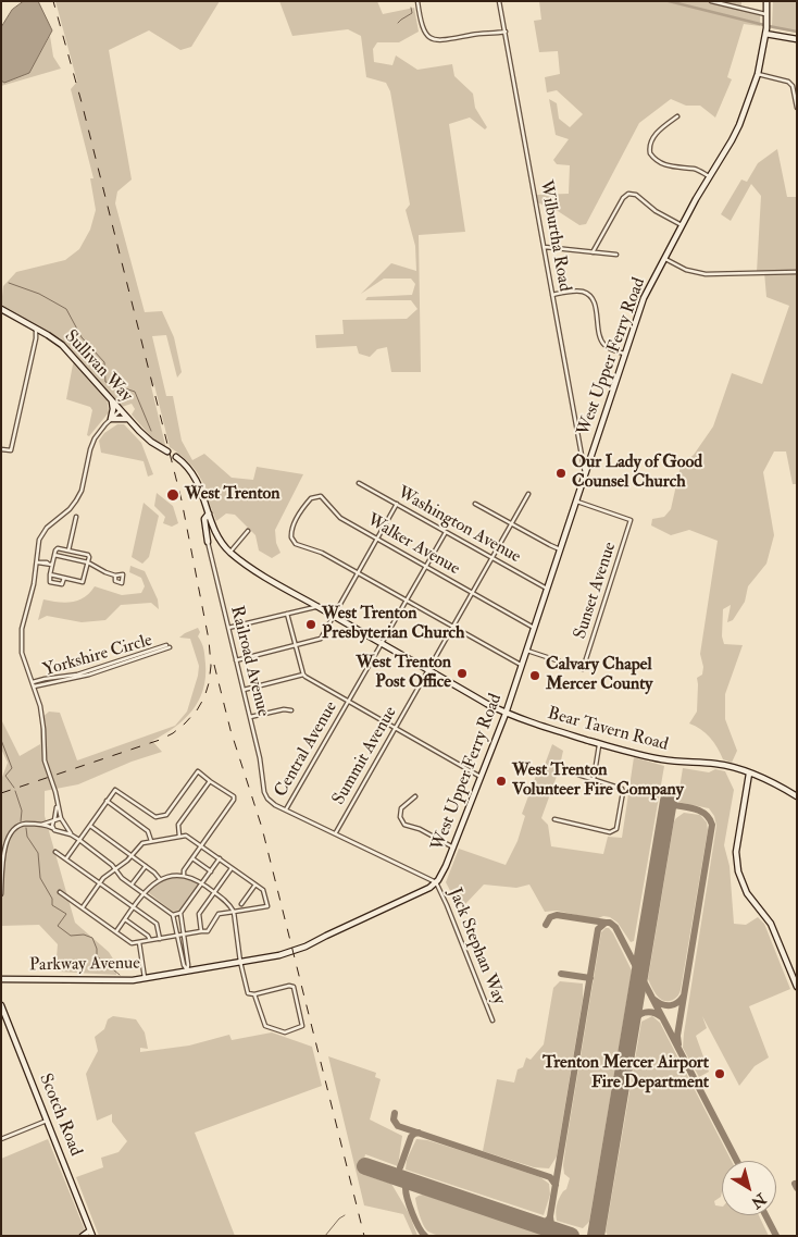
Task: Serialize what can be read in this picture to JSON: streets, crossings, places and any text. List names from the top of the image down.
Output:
{
  "streets": {
    "main road": [
      "West Upper Ferry Road",
      "Sullivan Way",
      "Bear Tavern Road",
      "Parkway Avenue",
      "Scotch Road"
    ],
    "street": [
      "Wilburtha Road",
      "Washington Avenue",
      "Walker Avenue",
      "Sunset Avenue",
      "Yorkshire Circle",
      "Railroad Avenue",
      "Central Avenue",
      "Summit Avenue",
      "Jack Stephan Way"
    ]
  },
  "crossings": [
    ["Wilburtha Road", "West Upper Ferry Road"],
    ["West Upper Ferry Road", "Washington Avenue"],
    ["West Upper Ferry Road", "Walker Avenue"],
    ["West Upper Ferry Road", "Sunset Avenue"],
    ["West Upper Ferry Road", "Bear Tavern Road"],
    ["West Upper Ferry Road", "Jack Stephan Way"],
    ["West Upper Ferry Road", "Parkway Avenue"],
    ["Washington Avenue", "Central Avenue"],
    ["Washington Avenue", "Summit Avenue"],
    ["Walker Avenue", "Central Avenue"],
    ["Walker Avenue", "Summit Avenue"],
    ["Railroad Avenue", "Central Avenue"],
    ["Bear Tavern Road", "Central Avenue"],
    ["Bear Tavern Road", "Summit Avenue"],
    ["Jack Stephan Way", "Parkway Avenue"]
  ],
  "places": [
    "Our Lady of Good Counsel Church",
    "West Trenton",
    "West Trenton Presbyterian Church",
    "West Trenton Post Office",
    "Calvary Chapel Mercer County",
    "West Trenton Volunteer Fire Company",
    "Trenton Mercer Airport Fire Department"
  ],
  "north": "bottom right"
}
